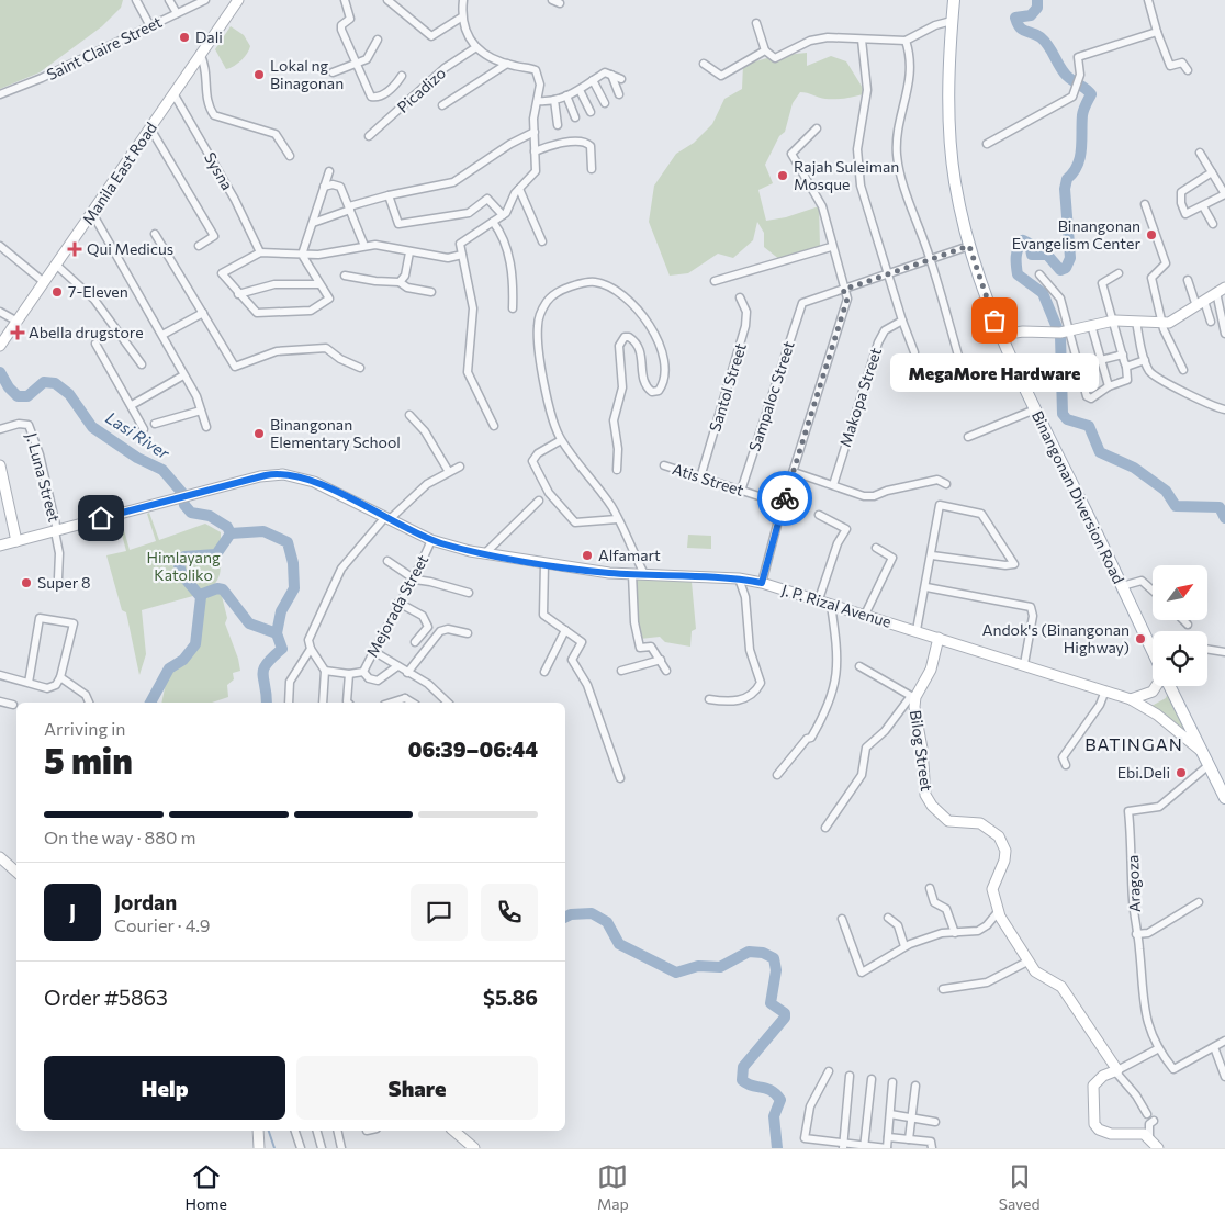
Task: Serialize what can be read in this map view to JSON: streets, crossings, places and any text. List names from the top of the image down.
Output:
{
  "streets": {
    "main road": [
      "Manila East Road",
      "Binangonan Diversion Road",
      "J. P. Rizal Avenue",
      "Bilog Street"
    ],
    "street": [
      "Saint Claire Street",
      "Picadizo",
      "Sysna",
      "Santol Street",
      "Sampaloc Street",
      "Makopa Street",
      "J. Luna Street",
      "Atis Street",
      "Mejorada Street",
      "Aragoza"
    ]
  },
  "crossings": [
    ["Sysna", "Manila East Road"],
    ["Santol Street", "Atis Street"],
    ["Sampaloc Street", "Atis Street"],
    ["J. Luna Street", "J. P. Rizal Avenue"],
    ["Mejorada Street", "J. P. Rizal Avenue"],
    ["J. P. Rizal Avenue", "Bilog Street"]
  ],
  "districts": ["BATINGAN"],
  "water": ["Lasi River"],
  "parks": ["Himlayang Katoliko"],
  "places": {
    "other": [
      "Dali",
      "Lokal ng Binagonan",
      "Rajah Suleiman Mosque",
      "Binangonan Evangelism Center",
      "7-Eleven",
      "MegaMore Hardware",
      "Binangonan Elementary School",
      "Alfamart",
      "Super 8",
      "Andok's (Binangonan Highway)",
      "Ebi.Deli"
    ],
    "health": ["Qui Medicus", "Abella drugstore"]
  },
  "north": "top right",
  "page": {
    "bubble": "MegaMore Hardware",
    "heading": ["5 min", "Arriving in", "06:39–06:44"],
    "panel": [
      "Jordan",
      "Courier · 4.9",
      "Order #5863",
      "$5.86"
    ],
    "bar": "On the way · 880 m",
    "round": "J",
    "buttons": ["Help", "Share"],
    "tabs": ["Home", "Map", "Saved"]
  }
}
